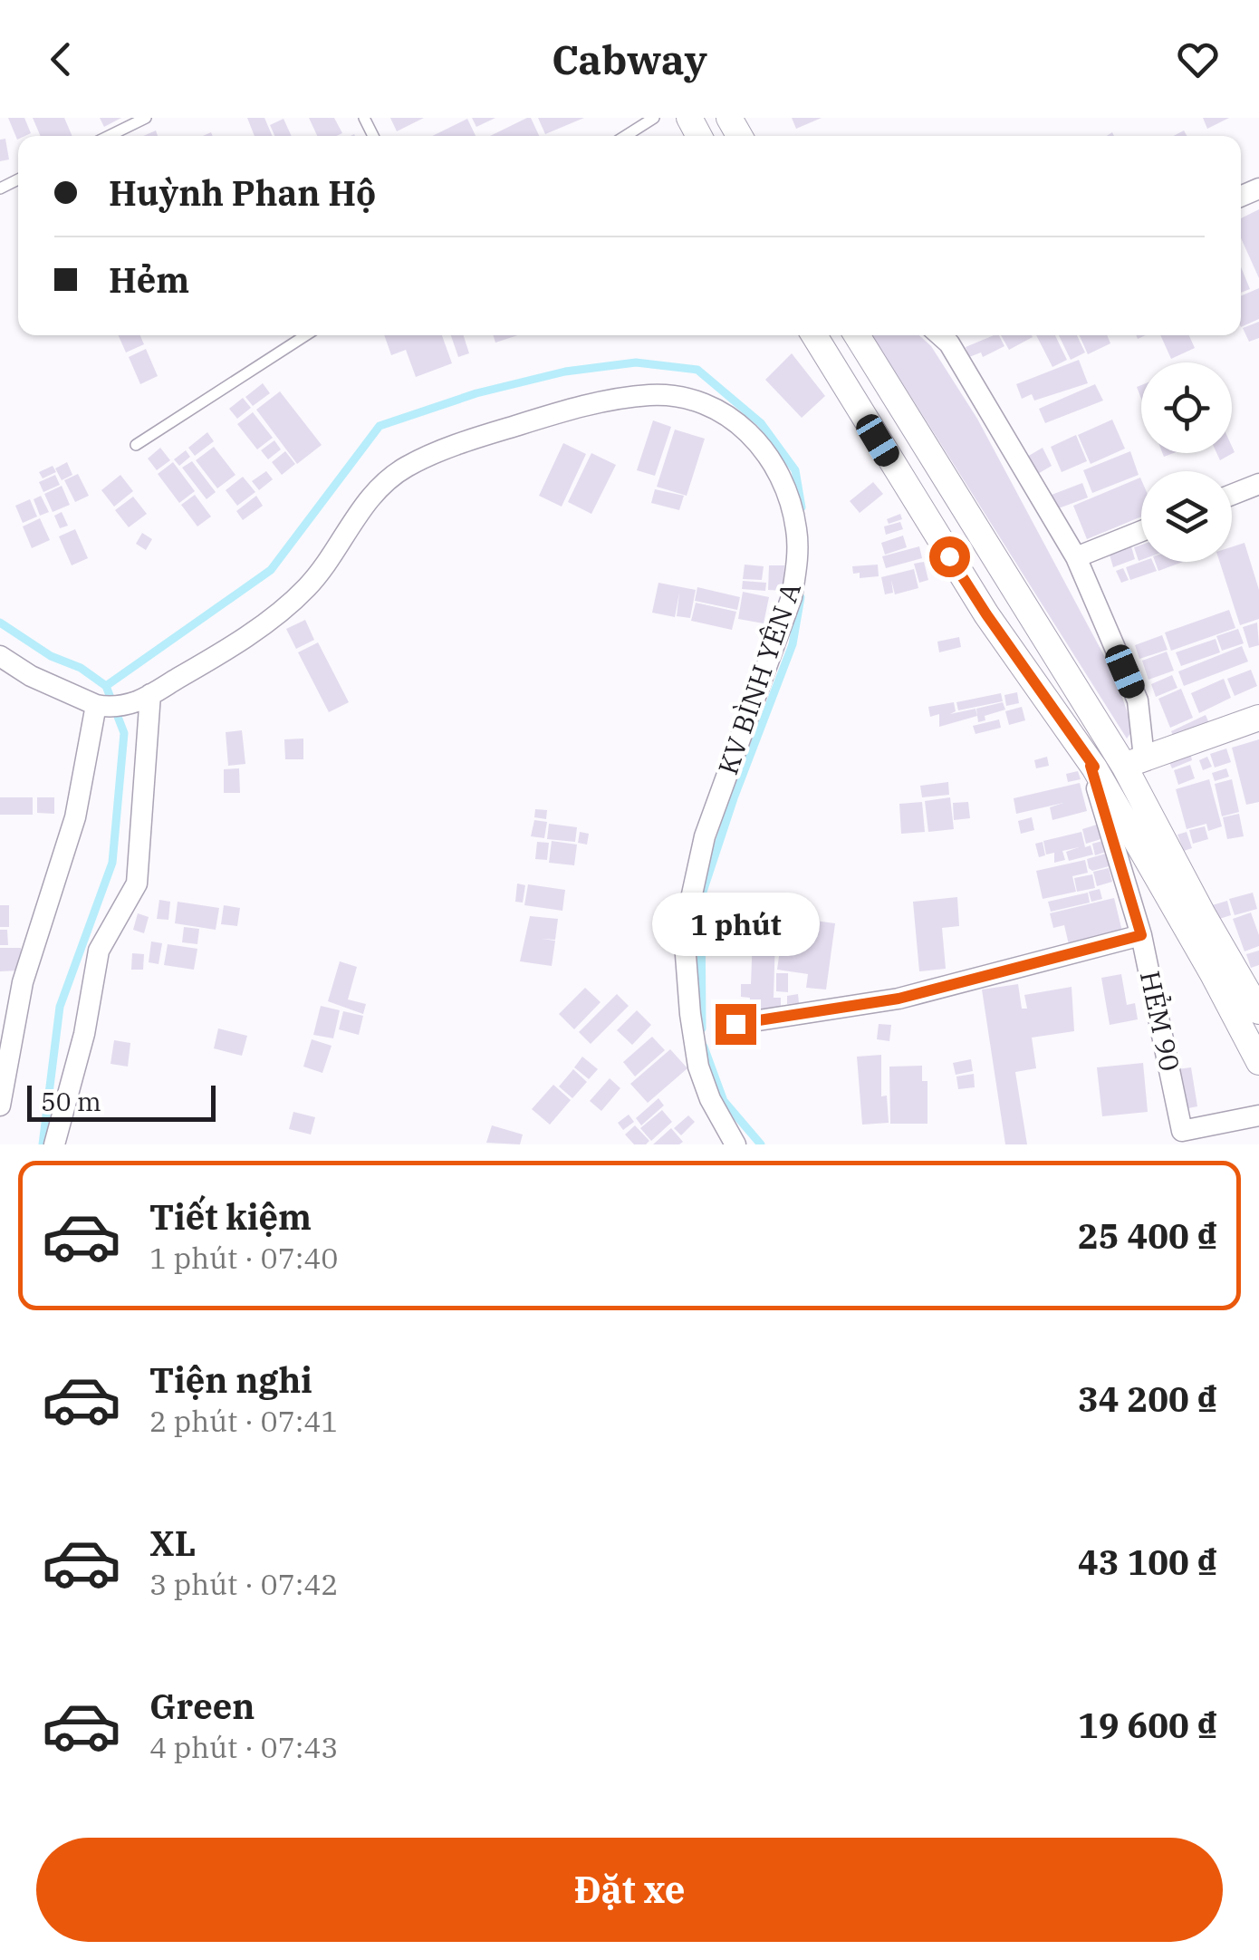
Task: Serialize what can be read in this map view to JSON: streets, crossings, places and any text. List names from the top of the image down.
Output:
{
  "streets": {
    "street": ["KV BÌNH YÊN A", "HẺM 90"]
  },
  "scale_bar": "50 m",
  "page": {
    "header": "Cabway",
    "banner": ["Huỳnh Phan Hộ", "Hẻm"],
    "bubble": "1 phút",
    "scale": "50 m",
    "list": [
      {
        "name": "Tiết kiệm",
        "note": "1 phút · 07:40",
        "value": "25 400 ₫"
      },
      {
        "name": "Tiện nghi",
        "note": "2 phút · 07:41",
        "value": "34 200 ₫"
      },
      {
        "name": "XL",
        "note": "3 phút · 07:42",
        "value": "43 100 ₫"
      },
      {
        "name": "Green",
        "note": "4 phút · 07:43",
        "value": "19 600 ₫"
      }
    ],
    "buttons": "Đặt xe"
  }
}
